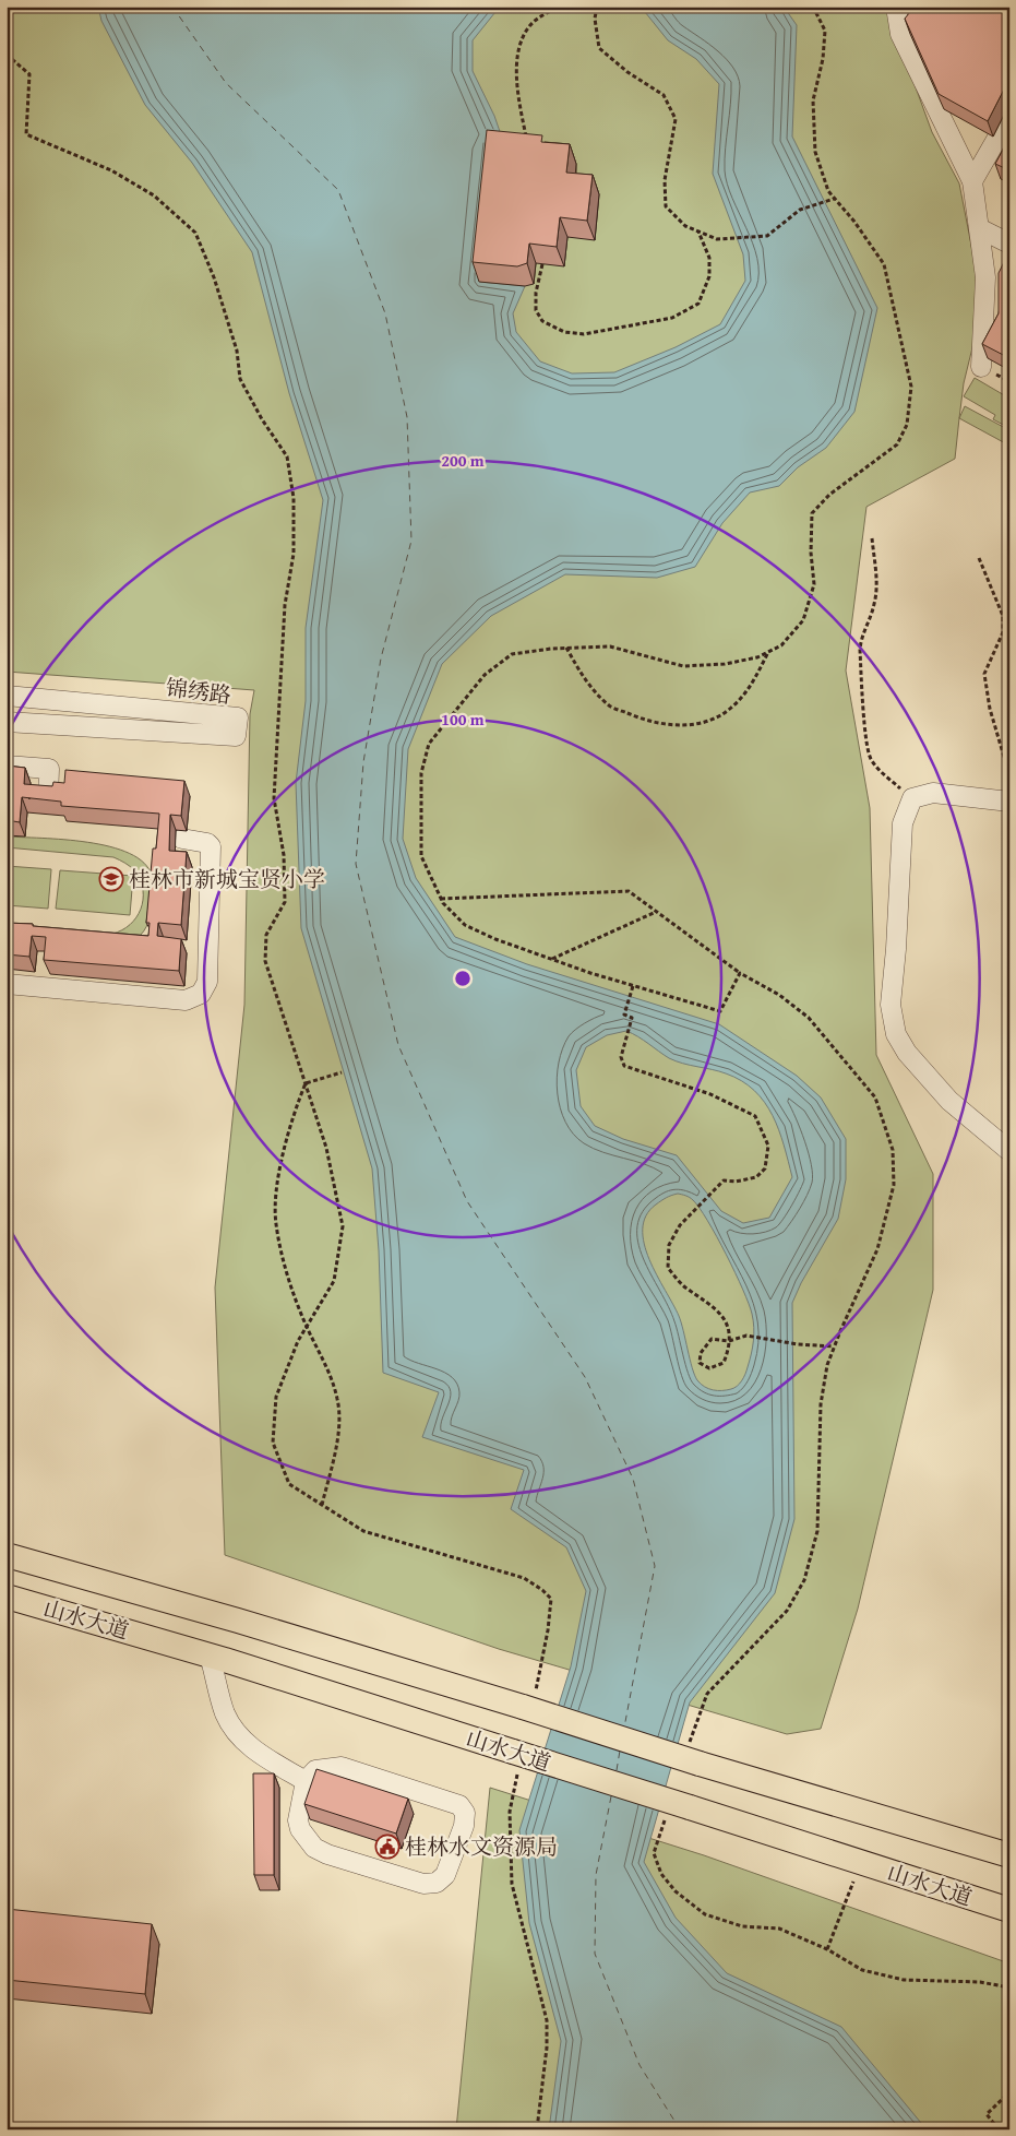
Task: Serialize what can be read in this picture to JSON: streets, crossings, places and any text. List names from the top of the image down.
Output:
{
  "streets": {
    "main road": ["山水大道"],
    "street": ["锦绣路"]
  },
  "places": {
    "school or university": ["桂林市新城宝贤小学"],
    "public building": ["桂林水文资源局"]
  },
  "rings": ["200 m", "100 m"]
}
